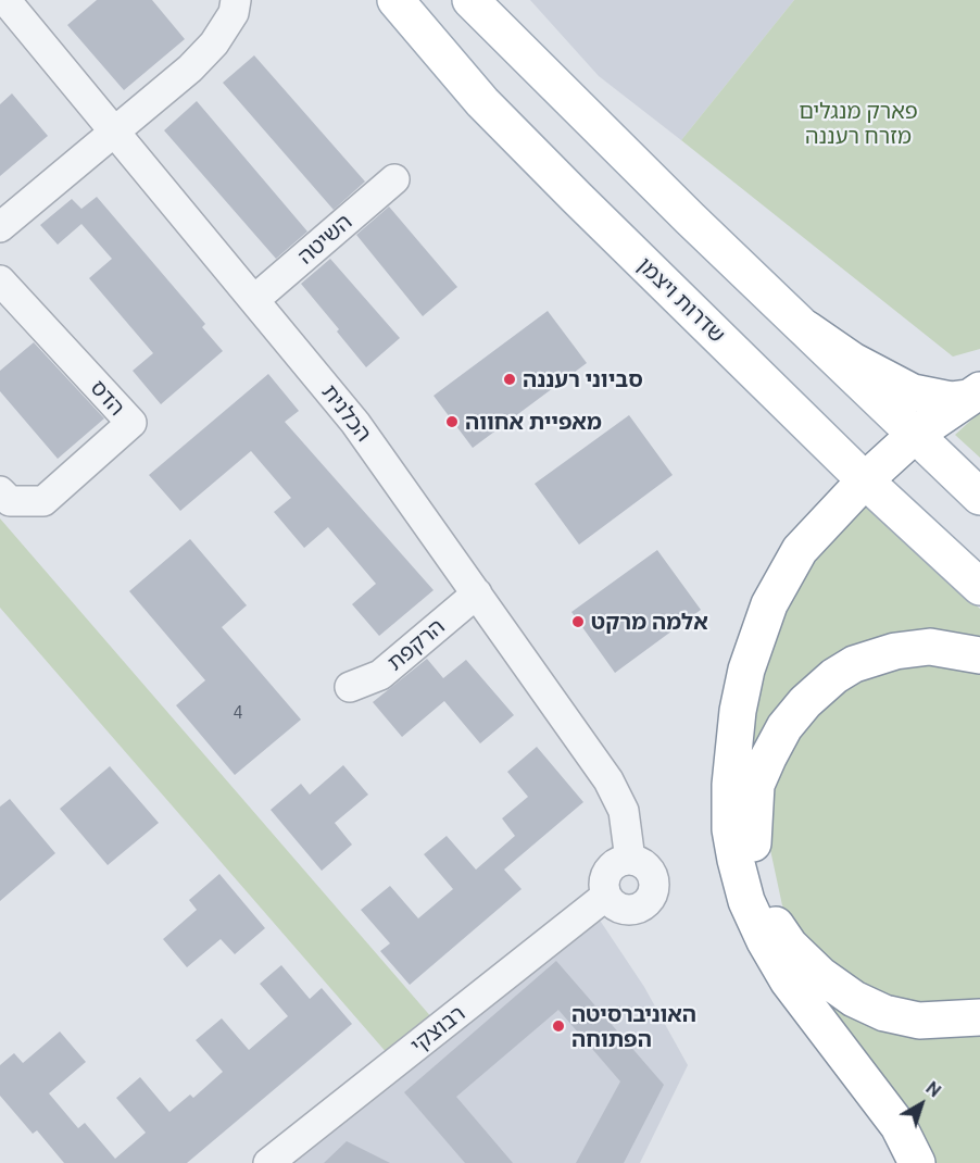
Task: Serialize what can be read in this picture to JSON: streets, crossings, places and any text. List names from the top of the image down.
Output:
{
  "streets": {
    "main road": ["שדרות ויצמן"],
    "street": [
      "השיטה",
      "הדס",
      "הכלנית",
      "הרקפת",
      "רבוצקי"
    ]
  },
  "crossings": [
    ["השיטה", "הכלנית"],
    ["הכלנית", "הרקפת"],
    ["הכלנית", "רבוצקי"]
  ],
  "parks": ["פארק מנגלים מזרח רעננה"],
  "places": [
    "סביוני רעננה",
    "מאפיית אחווה",
    "אלמה מרקט",
    "האוניברסיטה הפתוחה"
  ],
  "house_numbers": ["4"],
  "north": "top right"
}
